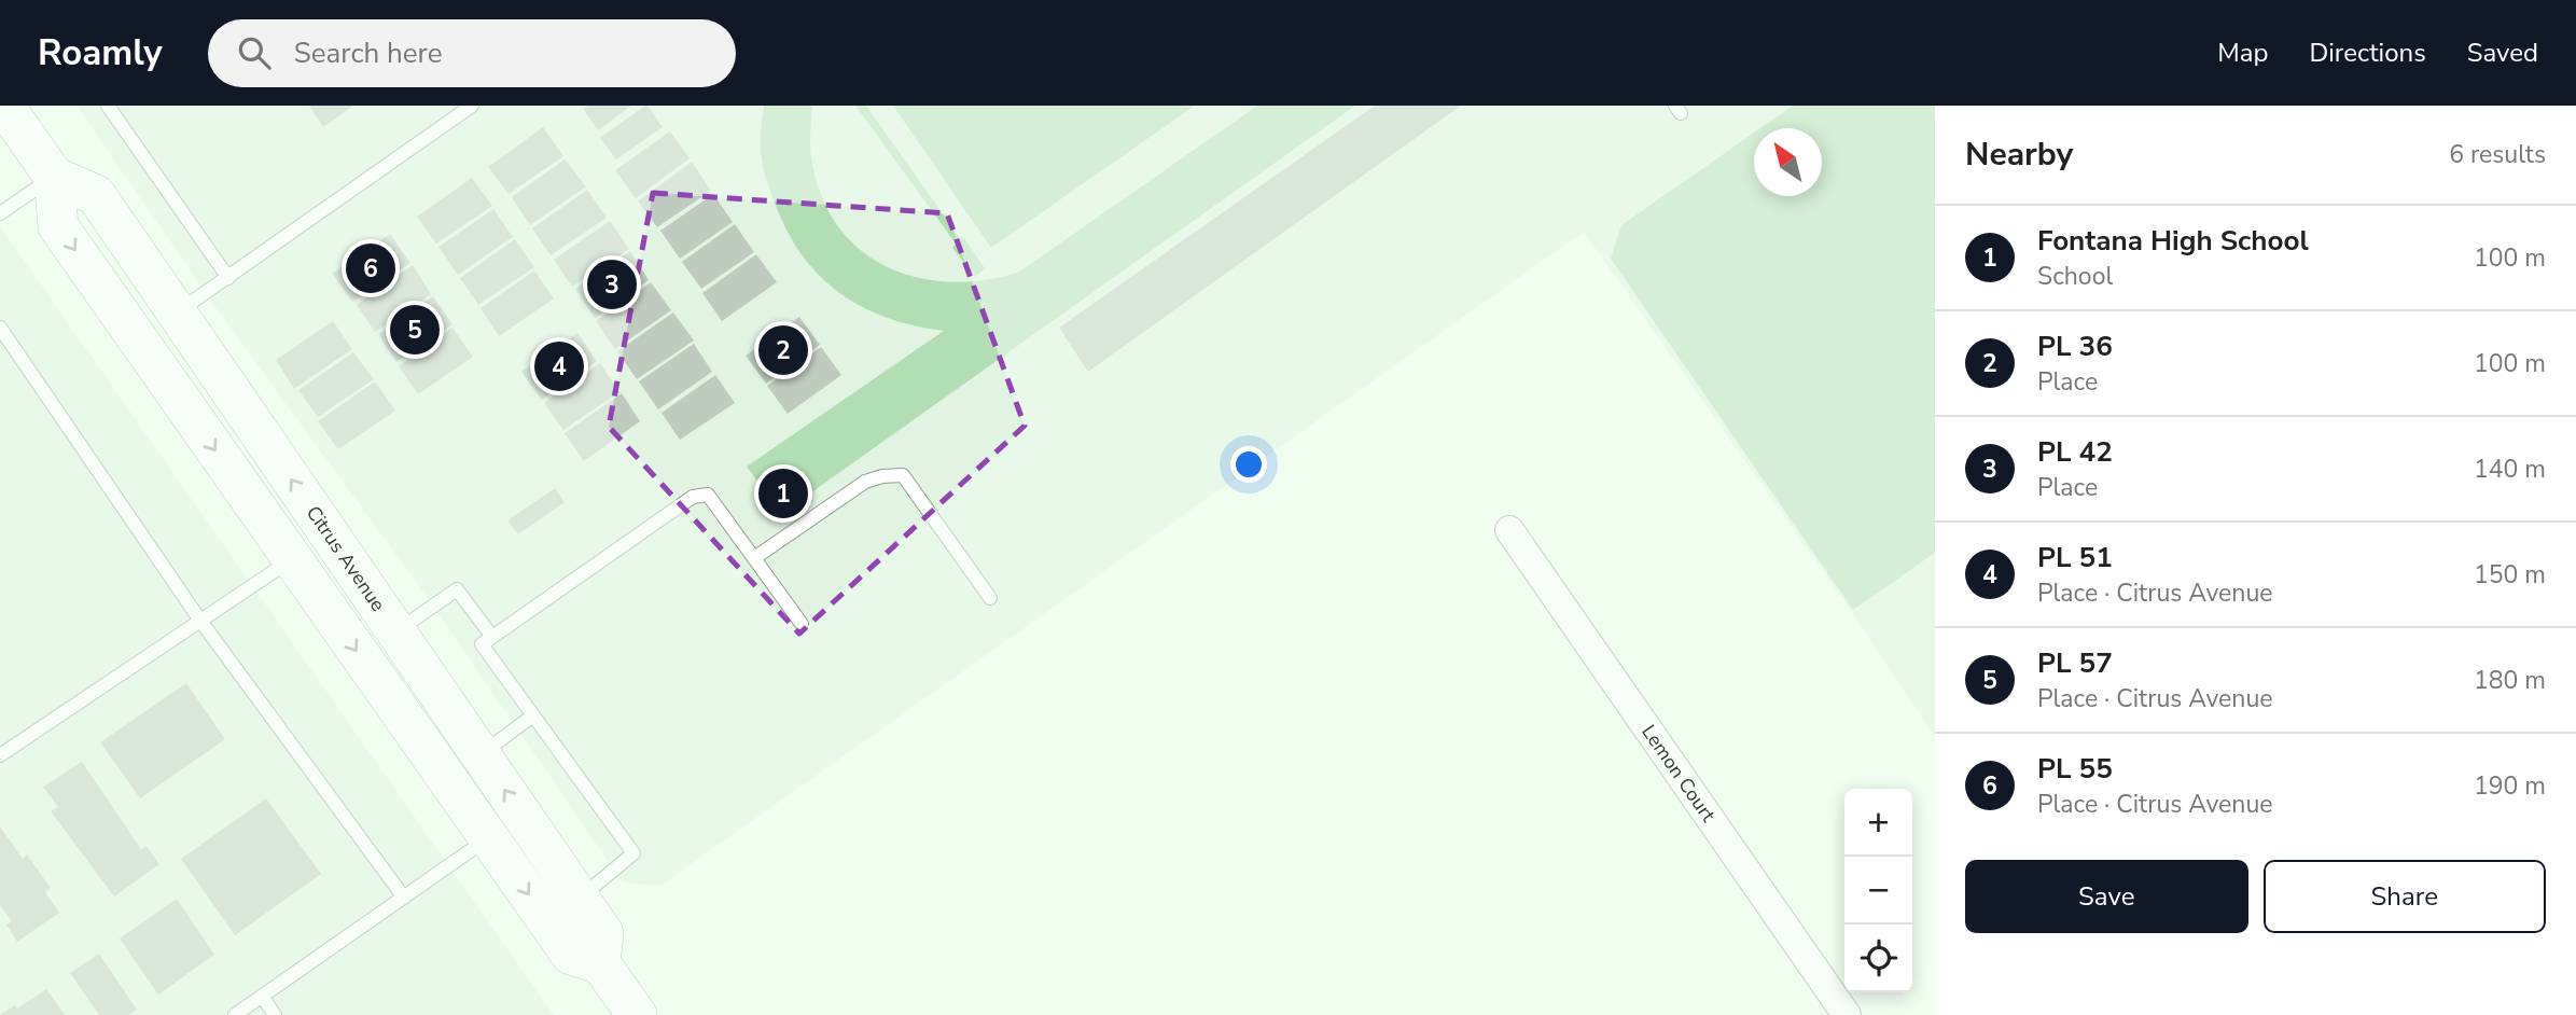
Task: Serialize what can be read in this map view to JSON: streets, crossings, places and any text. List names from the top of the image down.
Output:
{
  "streets": {
    "main road": ["Citrus Avenue"],
    "street": ["Lemon Court"]
  },
  "north": "top left",
  "page": {
    "header": "Roamly",
    "search": "Search here",
    "nav": ["Map", "Directions", "Saved"],
    "heading": ["Nearby", "6 results"],
    "list": [
      {
        "mark": "1",
        "name": "Fontana High School",
        "note": "School",
        "value": "100 m"
      },
      {
        "mark": "2",
        "name": "PL 36",
        "note": "Place",
        "value": "100 m"
      },
      {
        "mark": "3",
        "name": "PL 42",
        "note": "Place",
        "value": "140 m"
      },
      {
        "mark": "4",
        "name": "PL 51",
        "note": "Place · Citrus Avenue",
        "value": "150 m"
      },
      {
        "mark": "5",
        "name": "PL 57",
        "note": "Place · Citrus Avenue",
        "value": "180 m"
      },
      {
        "mark": "6",
        "name": "PL 55",
        "note": "Place · Citrus Avenue",
        "value": "190 m"
      }
    ],
    "pins": [
      "6",
      "3",
      "5",
      "2",
      "4",
      "1"
    ],
    "map_buttons": ["+", "−"],
    "buttons": ["Save", "Share"]
  }
}
